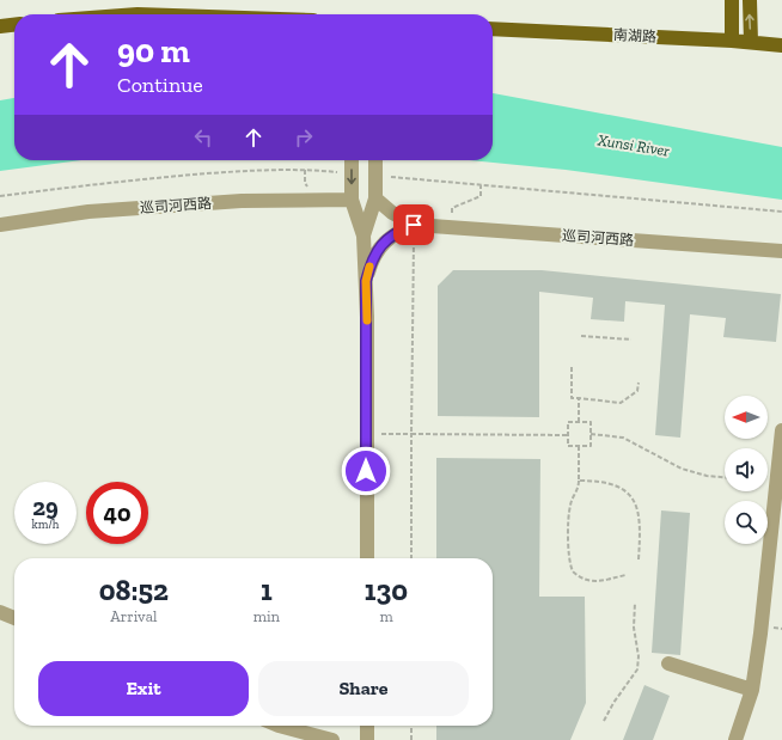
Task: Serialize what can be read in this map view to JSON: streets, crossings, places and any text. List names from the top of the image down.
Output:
{
  "streets": {
    "main road": ["南湖路"],
    "street": ["巡司河西路"]
  },
  "water": ["Xunsi River"],
  "north": "left",
  "page": {
    "turn": ["90 m", "Continue"],
    "speed": "29 km/h",
    "limit": "40",
    "eta": [
      "08:52",
      "Arrival",
      "1",
      "min",
      "130",
      "m"
    ],
    "buttons": ["Exit", "Share"]
  }
}
